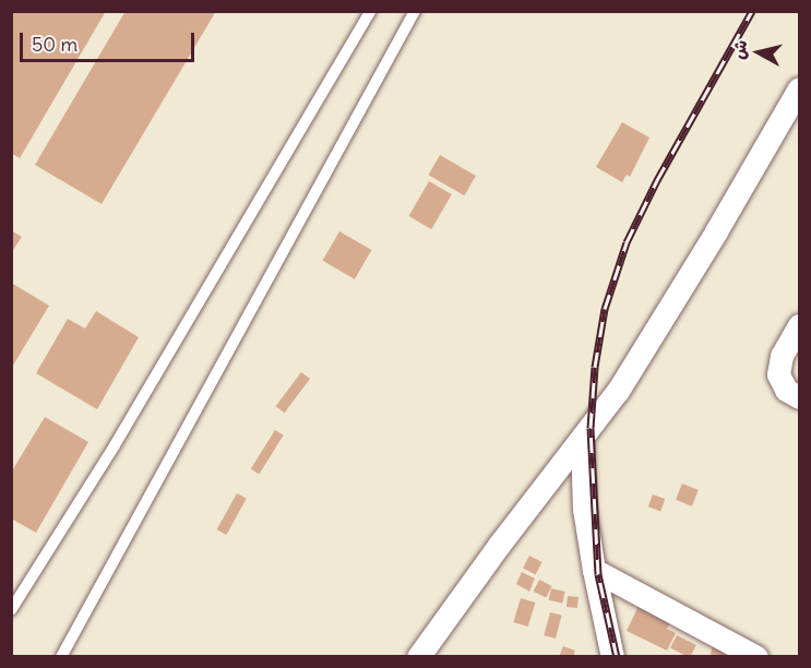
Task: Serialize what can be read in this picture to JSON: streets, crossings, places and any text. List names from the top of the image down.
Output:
{
  "scale_bar": "50 m",
  "north": "left"
}
